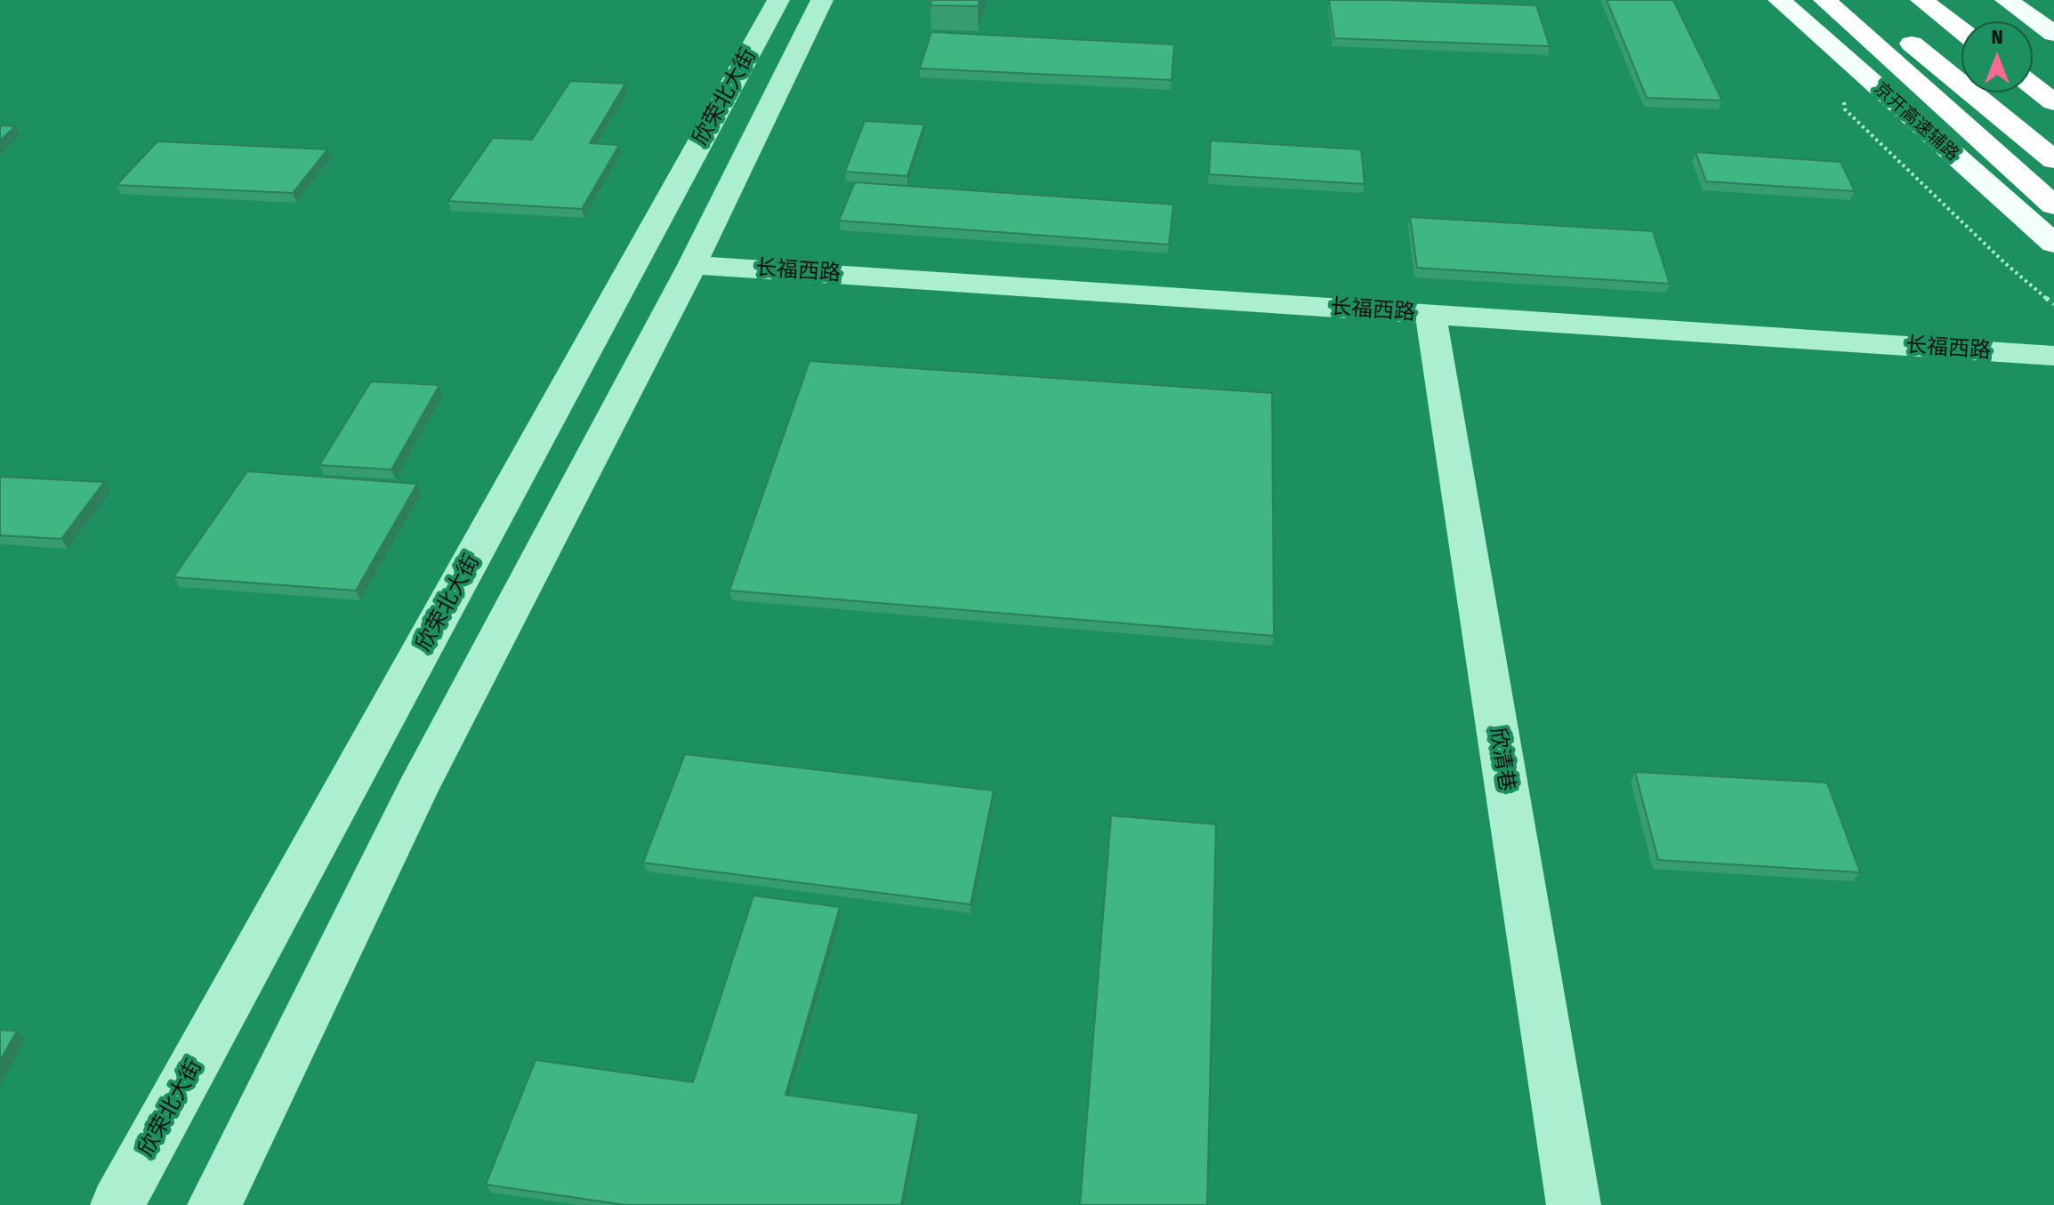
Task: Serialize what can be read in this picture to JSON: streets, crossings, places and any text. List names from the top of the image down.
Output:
{
  "streets": {
    "main road": ["京开高速辅路"],
    "street": ["欣荣北大街", "长福西路", "欣清巷"]
  },
  "crossings": [
    ["欣荣北大街", "长福西路"],
    ["长福西路", "欣清巷"]
  ],
  "north": "top"
}
